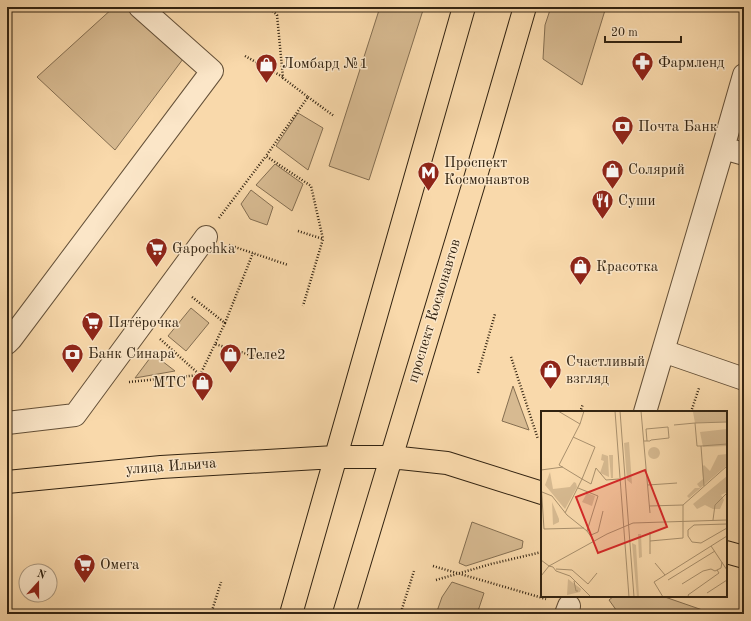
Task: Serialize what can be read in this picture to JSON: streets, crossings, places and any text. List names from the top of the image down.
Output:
{
  "streets": {
    "main road": ["проспект Космонавтов", "улица Ильича"]
  },
  "crossings": [
    ["проспект Космонавтов", "улица Ильича"]
  ],
  "places": {
    "pharmacy": ["Фармленд"],
    "shop": [
      "Ломбард №1",
      "Солярий",
      "Красотка",
      "Теле2",
      "Счастливый взгляд",
      "МТС"
    ],
    "bank": ["Почта Банк", "Банк Синара"],
    "metro station": ["Проспект Космонавтов"],
    "restaurant": ["Суши"],
    "supermarket": ["Gapochka", "Пятёрочка", "Омега"]
  },
  "scale_bar": "20 m",
  "north": "top"
}
